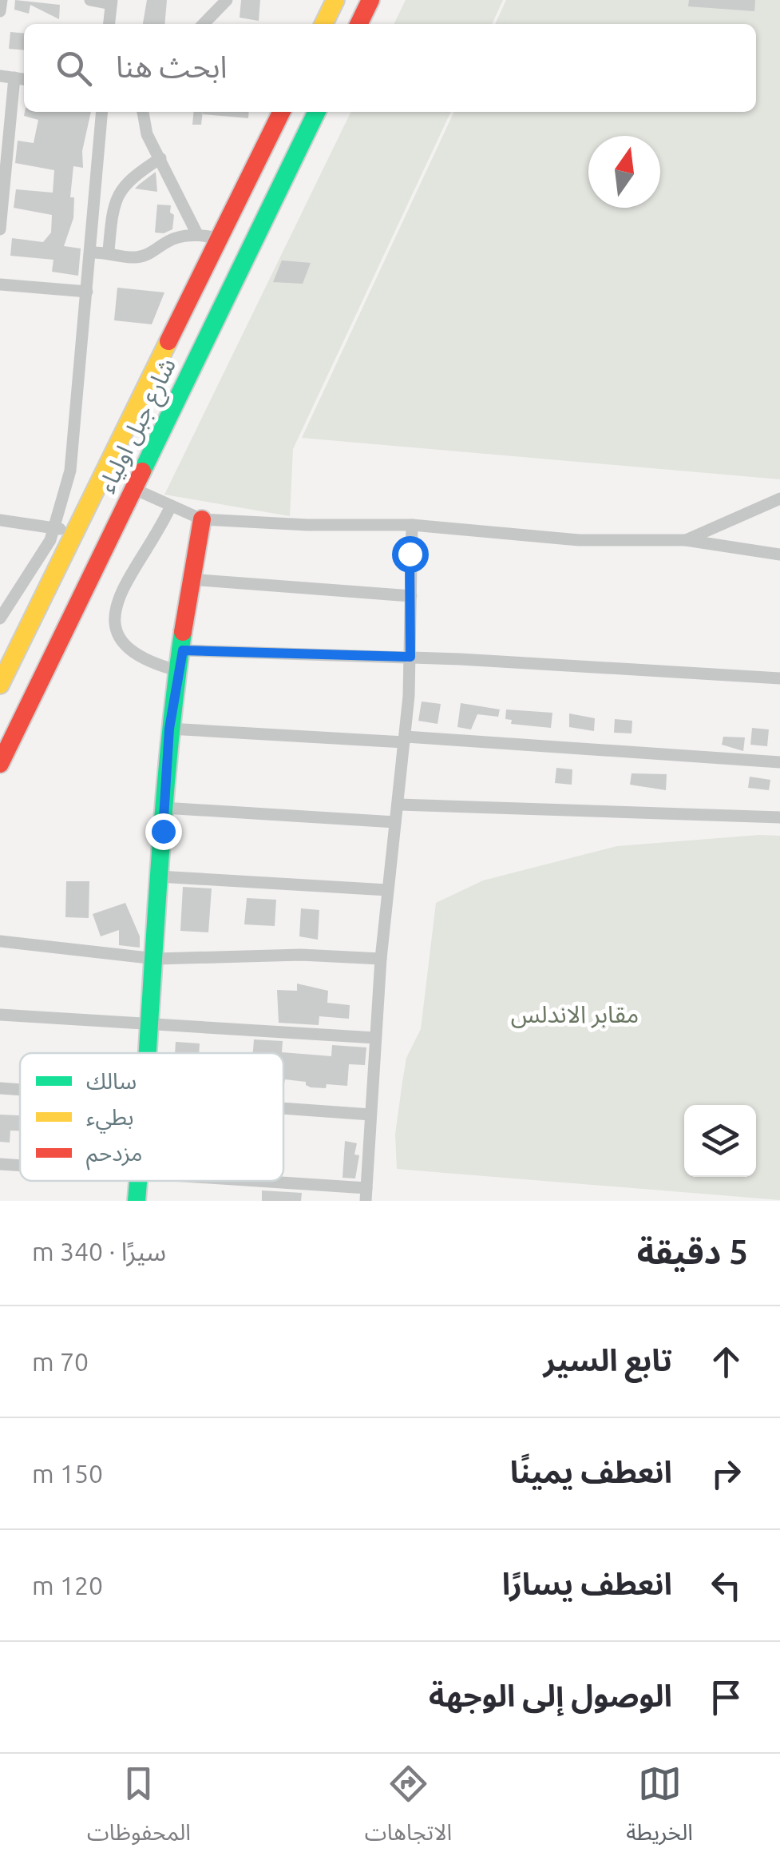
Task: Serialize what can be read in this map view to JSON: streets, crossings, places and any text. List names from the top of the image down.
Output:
{
  "streets": {
    "main road": ["شارع جبل اولياء"]
  },
  "parks": ["مقابر الاندلس"],
  "legend": ["سالك", "بطيء", "مزدحم"],
  "north": "top",
  "page": {
    "search": "ابحث هنا",
    "heading": ["5 دقيقة", "سيرًا · 340 m"],
    "list": [
      ["تابع السير", "70 m"],
      ["انعطف يمينًا", "150 m"],
      ["انعطف يسارًا", "120 m"],
      "الوصول إلى الوجهة"
    ],
    "nav": ["الخريطة", "الاتجاهات", "المحفوظات"]
  }
}
